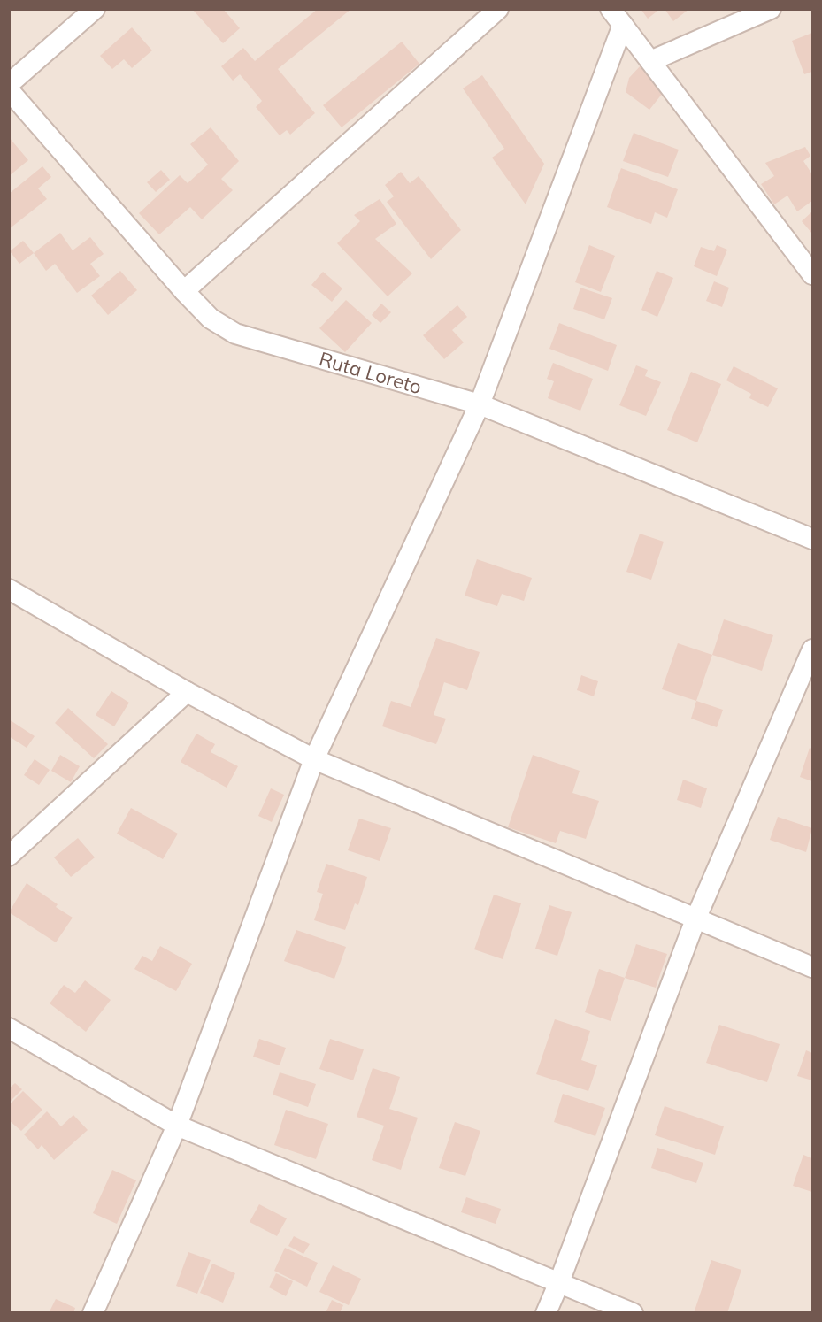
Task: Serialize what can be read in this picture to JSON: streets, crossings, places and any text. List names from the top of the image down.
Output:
{
  "streets": {
    "street": ["Ruta Loreto"]
  }
}
